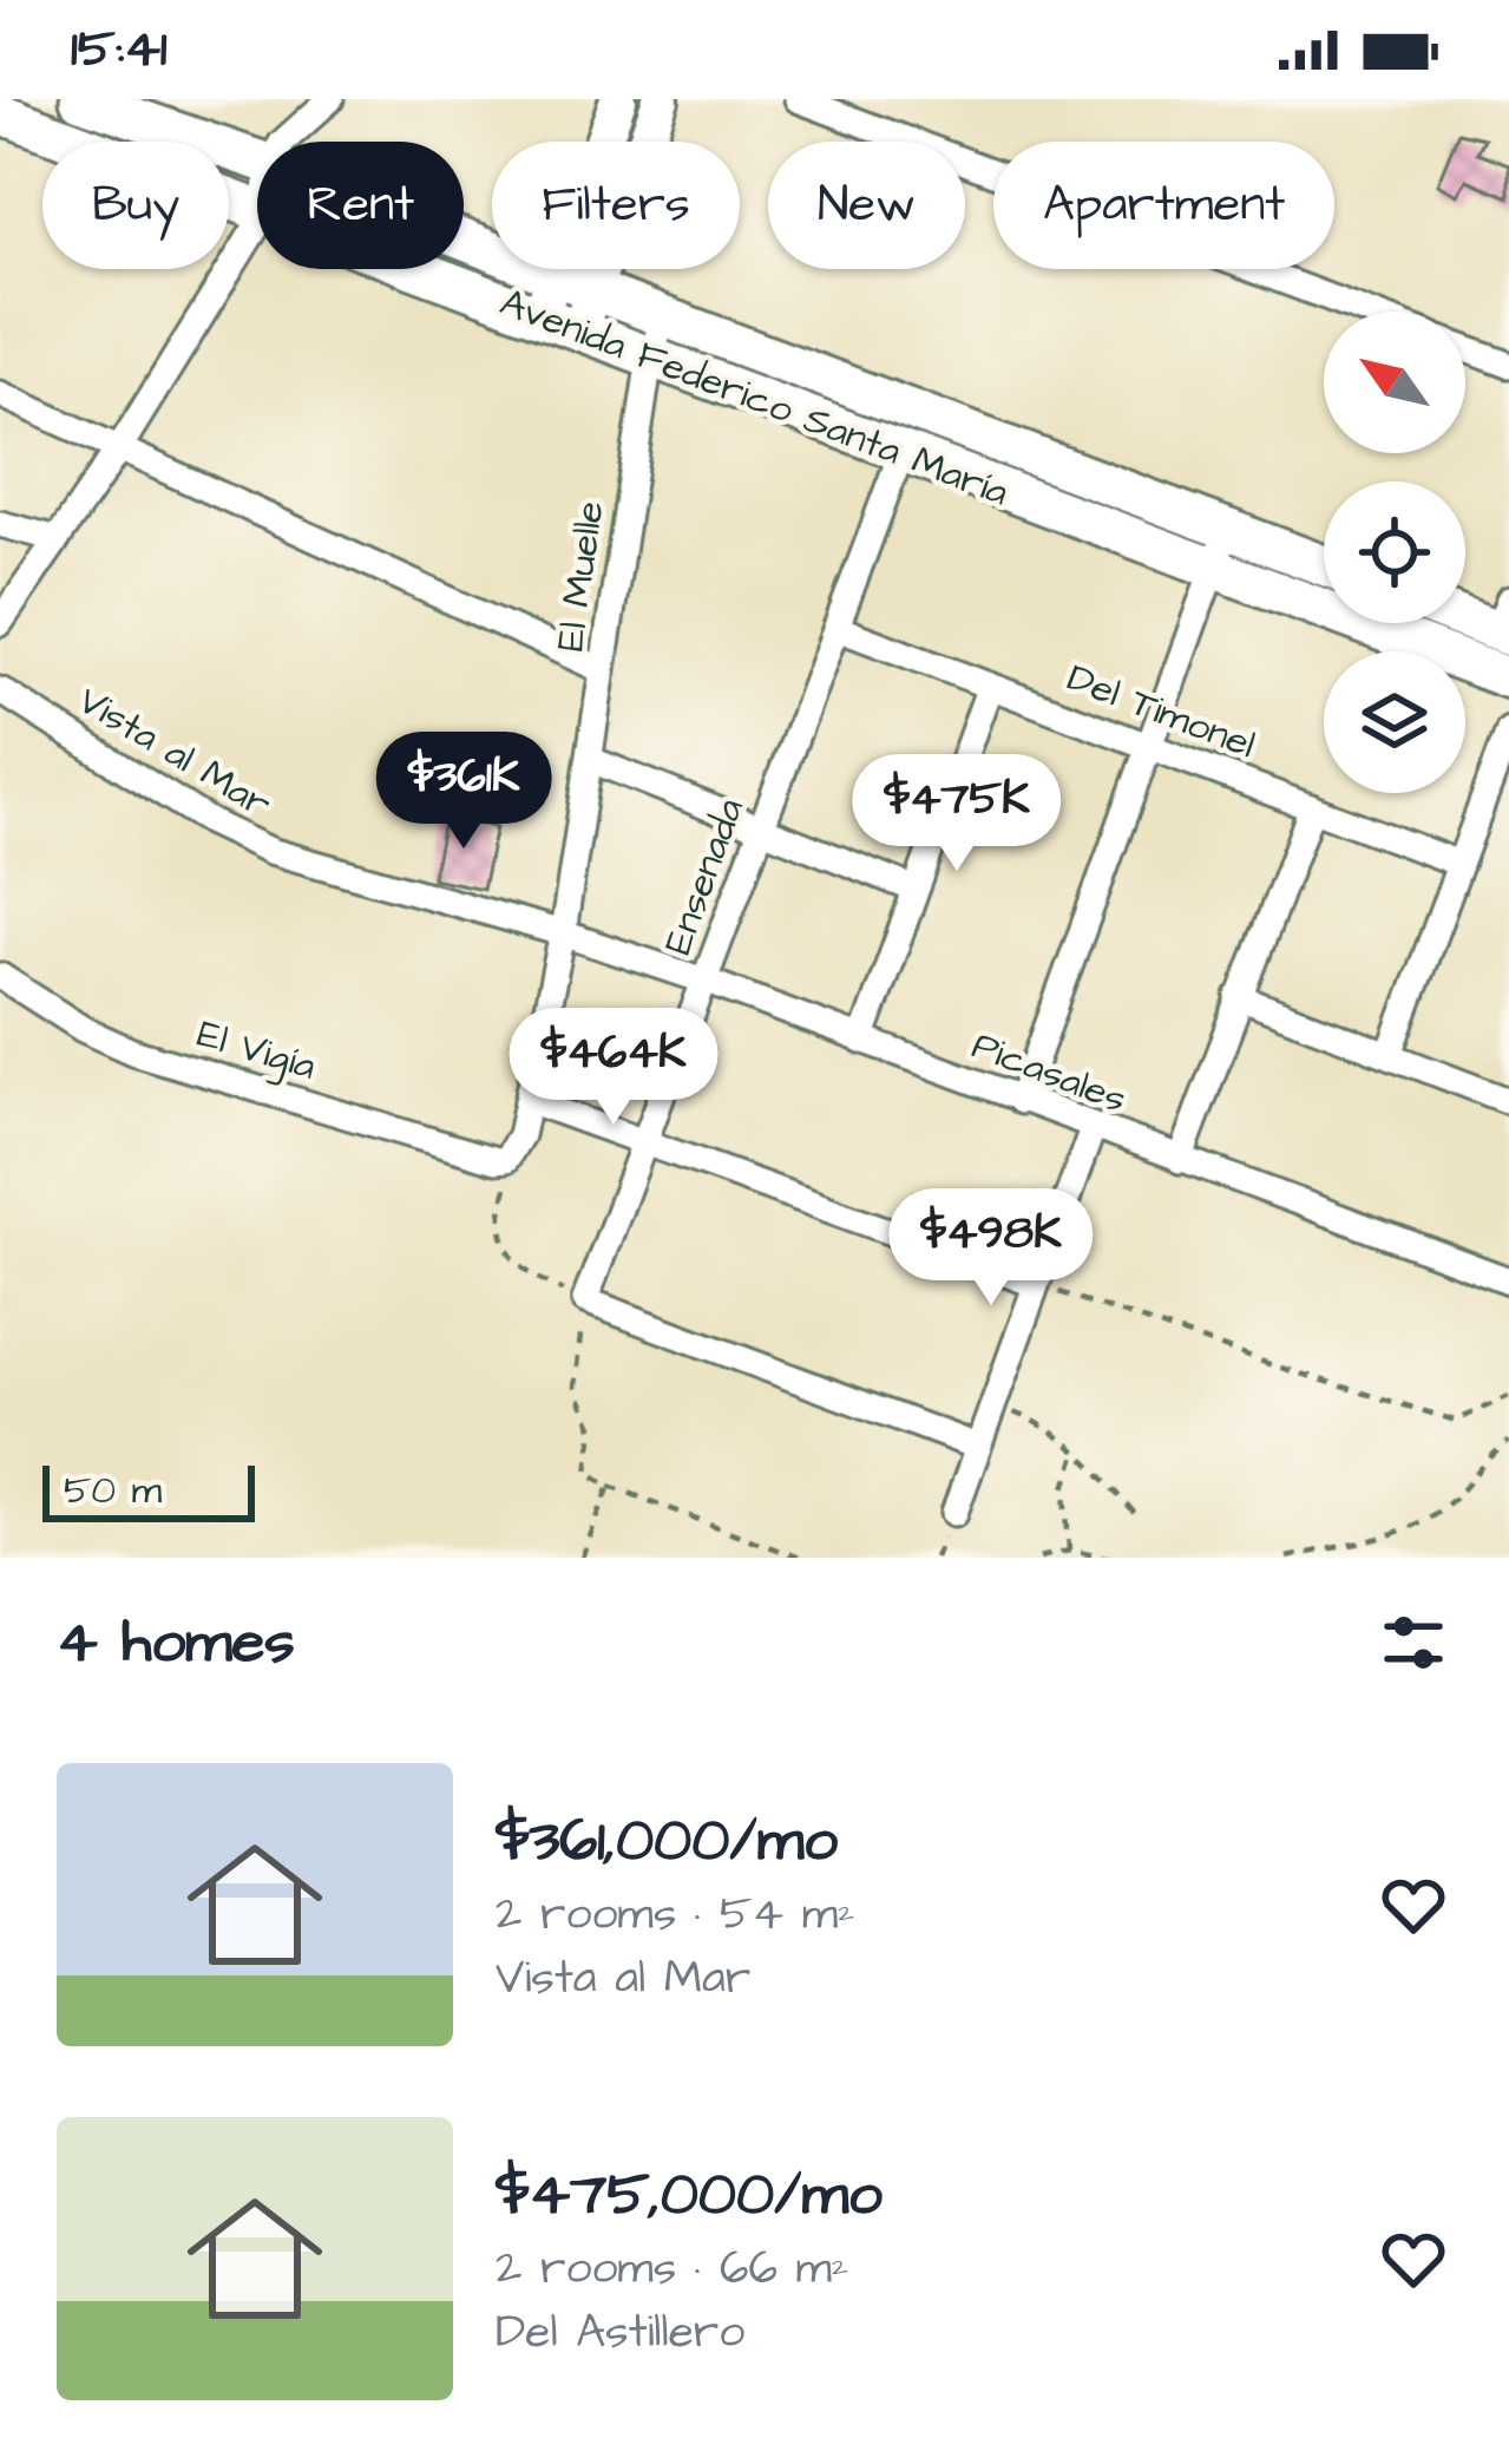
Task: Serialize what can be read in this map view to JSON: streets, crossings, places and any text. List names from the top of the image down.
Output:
{
  "streets": {
    "main road": ["Avenida Federico Santa María"],
    "street": [
      "El Muelle",
      "Del Timonel",
      "Vista al Mar",
      "Ensenada",
      "El Vigía",
      "Picasales"
    ]
  },
  "crossings": [
    ["Avenida Federico Santa María", "El Muelle"],
    ["Avenida Federico Santa María", "Ensenada"],
    ["El Muelle", "Vista al Mar"],
    ["El Muelle", "El Vigía"],
    ["El Muelle", "Picasales"],
    ["Del Timonel", "Ensenada"],
    ["Vista al Mar", "Picasales"],
    ["Ensenada", "Picasales"]
  ],
  "scale_bar": "50 m",
  "north": "top left",
  "page": {
    "status": "15:41",
    "chip": [
      "Buy",
      "Rent",
      "Filters",
      "New",
      "Apartment"
    ],
    "price": [
      "$361K",
      "$475K",
      "$464K",
      "$498K"
    ],
    "scale": "50 m",
    "heading": "4 homes",
    "list": [
      {
        "name": "$361,000/mo",
        "note": "2 rooms · 54 m² · Vista al Mar"
      },
      {
        "name": "$475,000/mo",
        "note": "2 rooms · 66 m² · Del Astillero"
      }
    ]
  }
}
